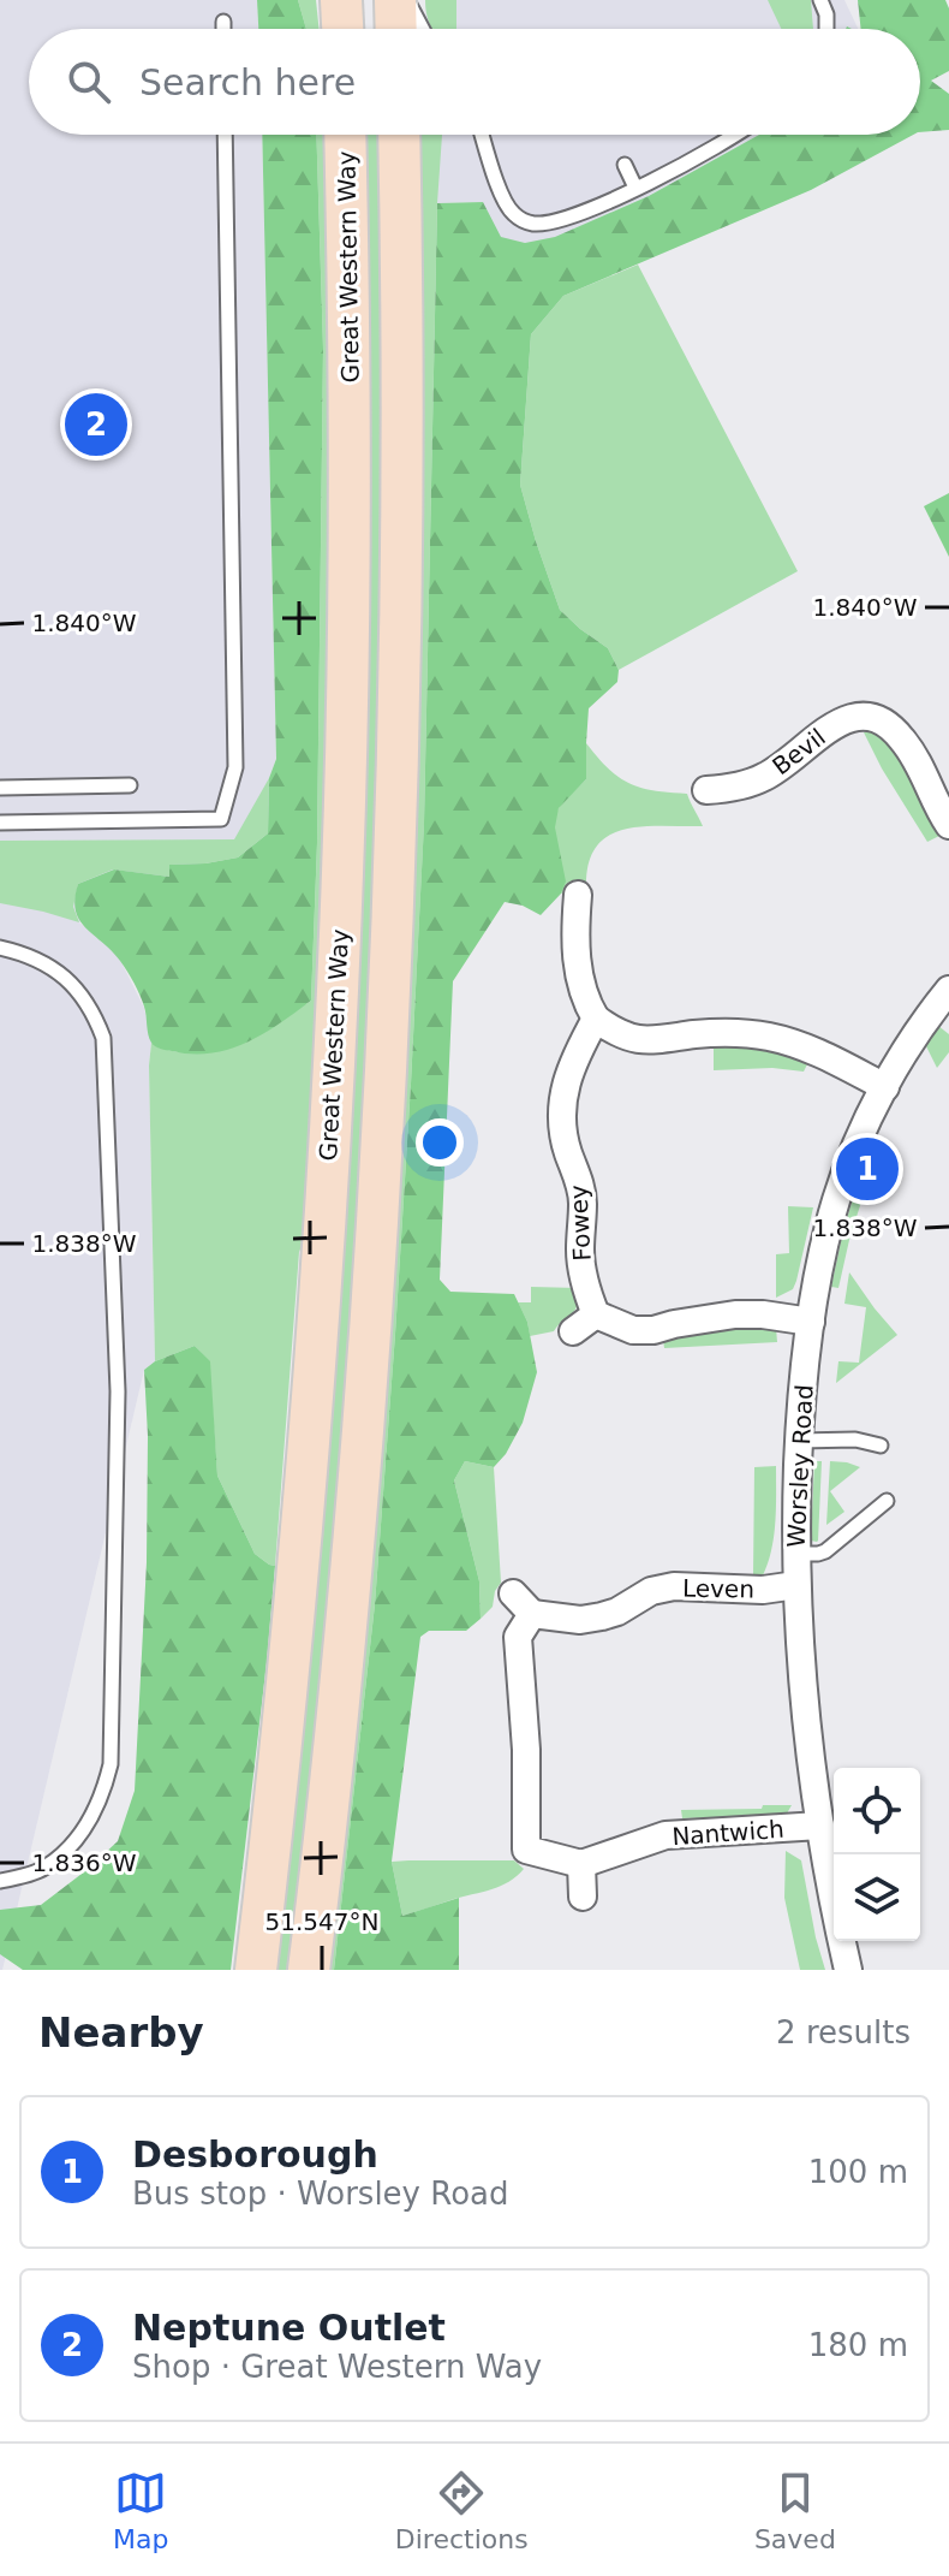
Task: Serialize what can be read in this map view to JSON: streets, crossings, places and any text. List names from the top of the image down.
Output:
{
  "streets": {
    "main road": ["Great Western Way"],
    "street": [
      "Bevil",
      "Fowey",
      "Worsley Road",
      "Leven",
      "Nantwich"
    ]
  },
  "crossings": [
    ["Worsley Road", "Leven"],
    ["Worsley Road", "Nantwich"]
  ],
  "page": {
    "search": "Search here",
    "pins": ["2", "1"],
    "heading": ["Nearby", "2 results"],
    "list": [
      {
        "mark": "1",
        "name": "Desborough",
        "note": "Bus stop · Worsley Road",
        "value": "100 m"
      },
      {
        "mark": "2",
        "name": "Neptune Outlet",
        "note": "Shop · Great Western Way",
        "value": "180 m"
      }
    ],
    "nav": ["Map", "Directions", "Saved"]
  },
  "coordinates": [
    "1.840°W",
    "1.838°W",
    "1.836°W",
    "51.547°N"
  ]
}
